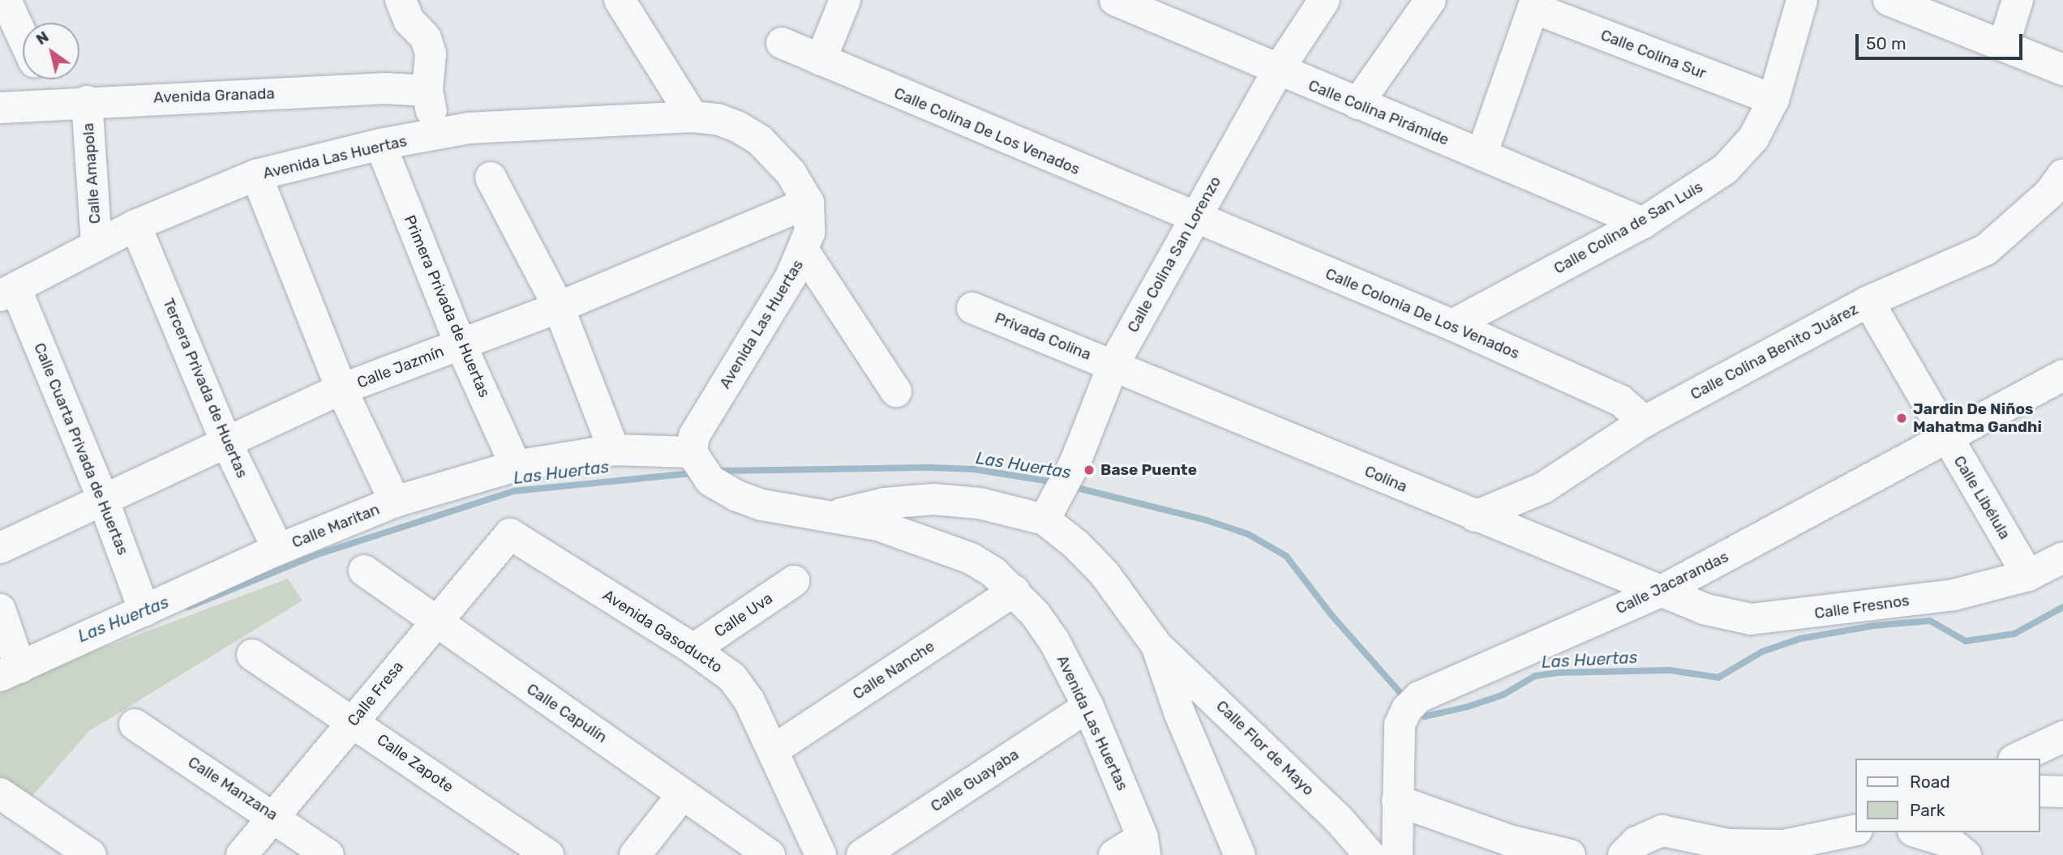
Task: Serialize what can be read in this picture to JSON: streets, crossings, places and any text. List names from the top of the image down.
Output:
{
  "streets": {
    "street": [
      "Calle Colina Sur",
      "Avenida Granada",
      "Calle Colina Pirámide",
      "Calle Colina De Los Venados",
      "Avenida Las Huertas",
      "Calle Amapola",
      "Calle Colina de San Luis",
      "Calle Colina San Lorenzo",
      "Primera Privada de Huertas",
      "Calle Colonia De Los Venados",
      "Privada Colina",
      "Calle Colina Benito Juárez",
      "Calle Jazmín",
      "Tercera Privada de Huertas",
      "Calle Cuarta Privada de Huertas",
      "Colina",
      "Calle Libélula",
      "Calle Maritan",
      "Calle Jacarandas",
      "Calle Fresnos",
      "Calle Uva",
      "Avenida Gasoducto",
      "Calle Nanche",
      "Calle Fresa",
      "Calle Capulín",
      "Calle Flor de Mayo",
      "Calle Zapote",
      "Calle Guayaba",
      "Calle Manzana"
    ]
  },
  "crossings": [
    ["Calle Colina Sur", "Calle Colina de San Luis"],
    ["Avenida Granada", "Calle Amapola"],
    ["Calle Colina Pirámide", "Calle Colina de San Luis"],
    ["Calle Colina Pirámide", "Calle Colina San Lorenzo"],
    ["Calle Colina De Los Venados", "Calle Colina San Lorenzo"],
    ["Calle Colina De Los Venados", "Calle Colonia De Los Venados"],
    ["Avenida Las Huertas", "Calle Amapola"],
    ["Avenida Las Huertas", "Primera Privada de Huertas"],
    ["Avenida Las Huertas", "Calle Jazmín"],
    ["Avenida Las Huertas", "Tercera Privada de Huertas"],
    ["Avenida Las Huertas", "Calle Cuarta Privada de Huertas"],
    ["Avenida Las Huertas", "Calle Maritan"],
    ["Avenida Las Huertas", "Calle Nanche"],
    ["Avenida Las Huertas", "Calle Guayaba"],
    ["Calle Colina de San Luis", "Calle Colonia De Los Venados"],
    ["Calle Colina San Lorenzo", "Calle Colonia De Los Venados"],
    ["Calle Colina San Lorenzo", "Privada Colina"],
    ["Calle Colina San Lorenzo", "Colina"],
    ["Primera Privada de Huertas", "Calle Jazmín"],
    ["Primera Privada de Huertas", "Calle Maritan"],
    ["Calle Colonia De Los Venados", "Calle Colina Benito Juárez"],
    ["Privada Colina", "Colina"],
    ["Calle Colina Benito Juárez", "Colina"],
    ["Calle Colina Benito Juárez", "Calle Libélula"],
    ["Calle Jazmín", "Tercera Privada de Huertas"],
    ["Calle Jazmín", "Calle Cuarta Privada de Huertas"],
    ["Tercera Privada de Huertas", "Calle Maritan"],
    ["Calle Cuarta Privada de Huertas", "Calle Maritan"],
    ["Colina", "Calle Jacarandas"],
    ["Colina", "Calle Fresnos"],
    ["Calle Libélula", "Calle Jacarandas"],
    ["Calle Libélula", "Calle Fresnos"],
    ["Calle Jacarandas", "Calle Fresnos"],
    ["Calle Uva", "Avenida Gasoducto"],
    ["Avenida Gasoducto", "Calle Nanche"],
    ["Avenida Gasoducto", "Calle Fresa"],
    ["Calle Fresa", "Calle Capulín"],
    ["Calle Fresa", "Calle Zapote"],
    ["Calle Fresa", "Calle Manzana"]
  ],
  "water": ["Las Huertas"],
  "places": ["Jardin De Niños Mahatma Gandhi", "Base Puente"],
  "legend": ["Road", "Park"],
  "scale_bar": "50 m",
  "north": "top left"
}
